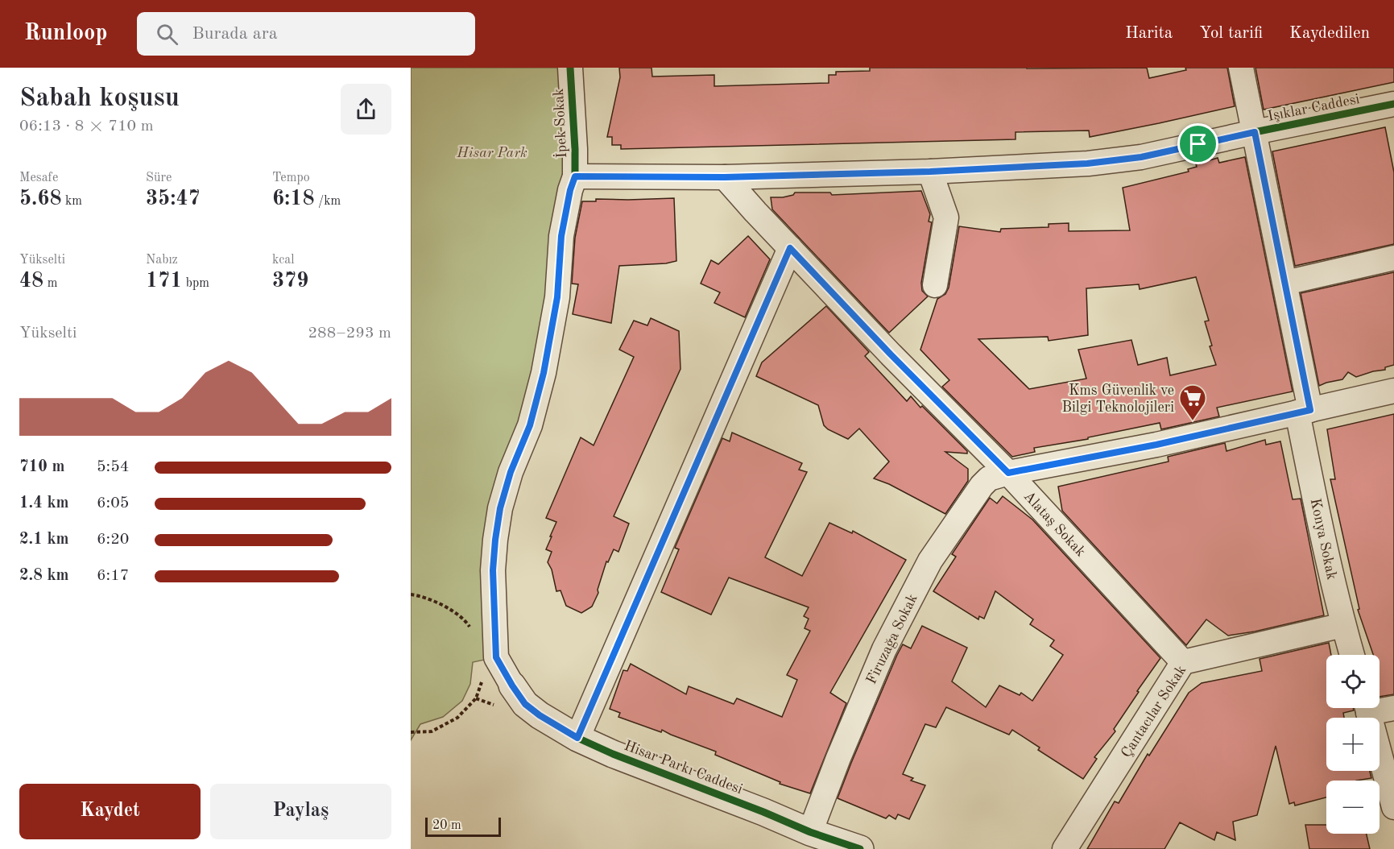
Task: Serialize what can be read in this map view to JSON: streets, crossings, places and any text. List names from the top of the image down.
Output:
{
  "streets": {
    "street": [
      "Işıklar Caddesi",
      "İpek Sokak",
      "Alataş Sokak",
      "Konya Sokak",
      "Firuzağa Sokak",
      "Çantacılar Sokak",
      "Hisar Parkı Caddesi"
    ]
  },
  "crossings": [
    ["Işıklar Caddesi", "İpek Sokak"],
    ["Işıklar Caddesi", "Alataş Sokak"],
    ["Işıklar Caddesi", "Konya Sokak"],
    ["İpek Sokak", "Hisar Parkı Caddesi"],
    ["Alataş Sokak", "Firuzağa Sokak"],
    ["Alataş Sokak", "Çantacılar Sokak"],
    ["Konya Sokak", "Firuzağa Sokak"],
    ["Konya Sokak", "Çantacılar Sokak"],
    ["Firuzağa Sokak", "Hisar Parkı Caddesi"]
  ],
  "parks": ["Hisar Park"],
  "places": {
    "supermarket": ["Kms Güvenlik ve Bilgi Teknolojileri"]
  },
  "scale_bar": "20 m",
  "page": {
    "header": "Runloop",
    "search": "Burada ara",
    "nav": ["Harita", "Yol tarifi", "Kaydedilen"],
    "heading": ["Sabah koşusu", "06:13 · 8 × 710 m"],
    "stats": [
      ["Mesafe", "5.68 km"],
      ["Süre", "35:47"],
      ["Tempo", "6:18 /km"],
      ["Yükselti", "48 m"],
      ["Nabız", "171 bpm"],
      ["kcal", "379"]
    ],
    "chart": ["Yükselti", "288–293 m"],
    "list": [
      {
        "name": "710 m",
        "note": "5:54"
      },
      {
        "name": "1.4 km",
        "note": "6:05"
      },
      {
        "name": "2.1 km",
        "note": "6:20"
      },
      {
        "name": "2.8 km",
        "note": "6:17"
      }
    ],
    "map_buttons": ["+", "−"],
    "buttons": ["Kaydet", "Paylaş"],
    "scale": "20 m"
  }
}
